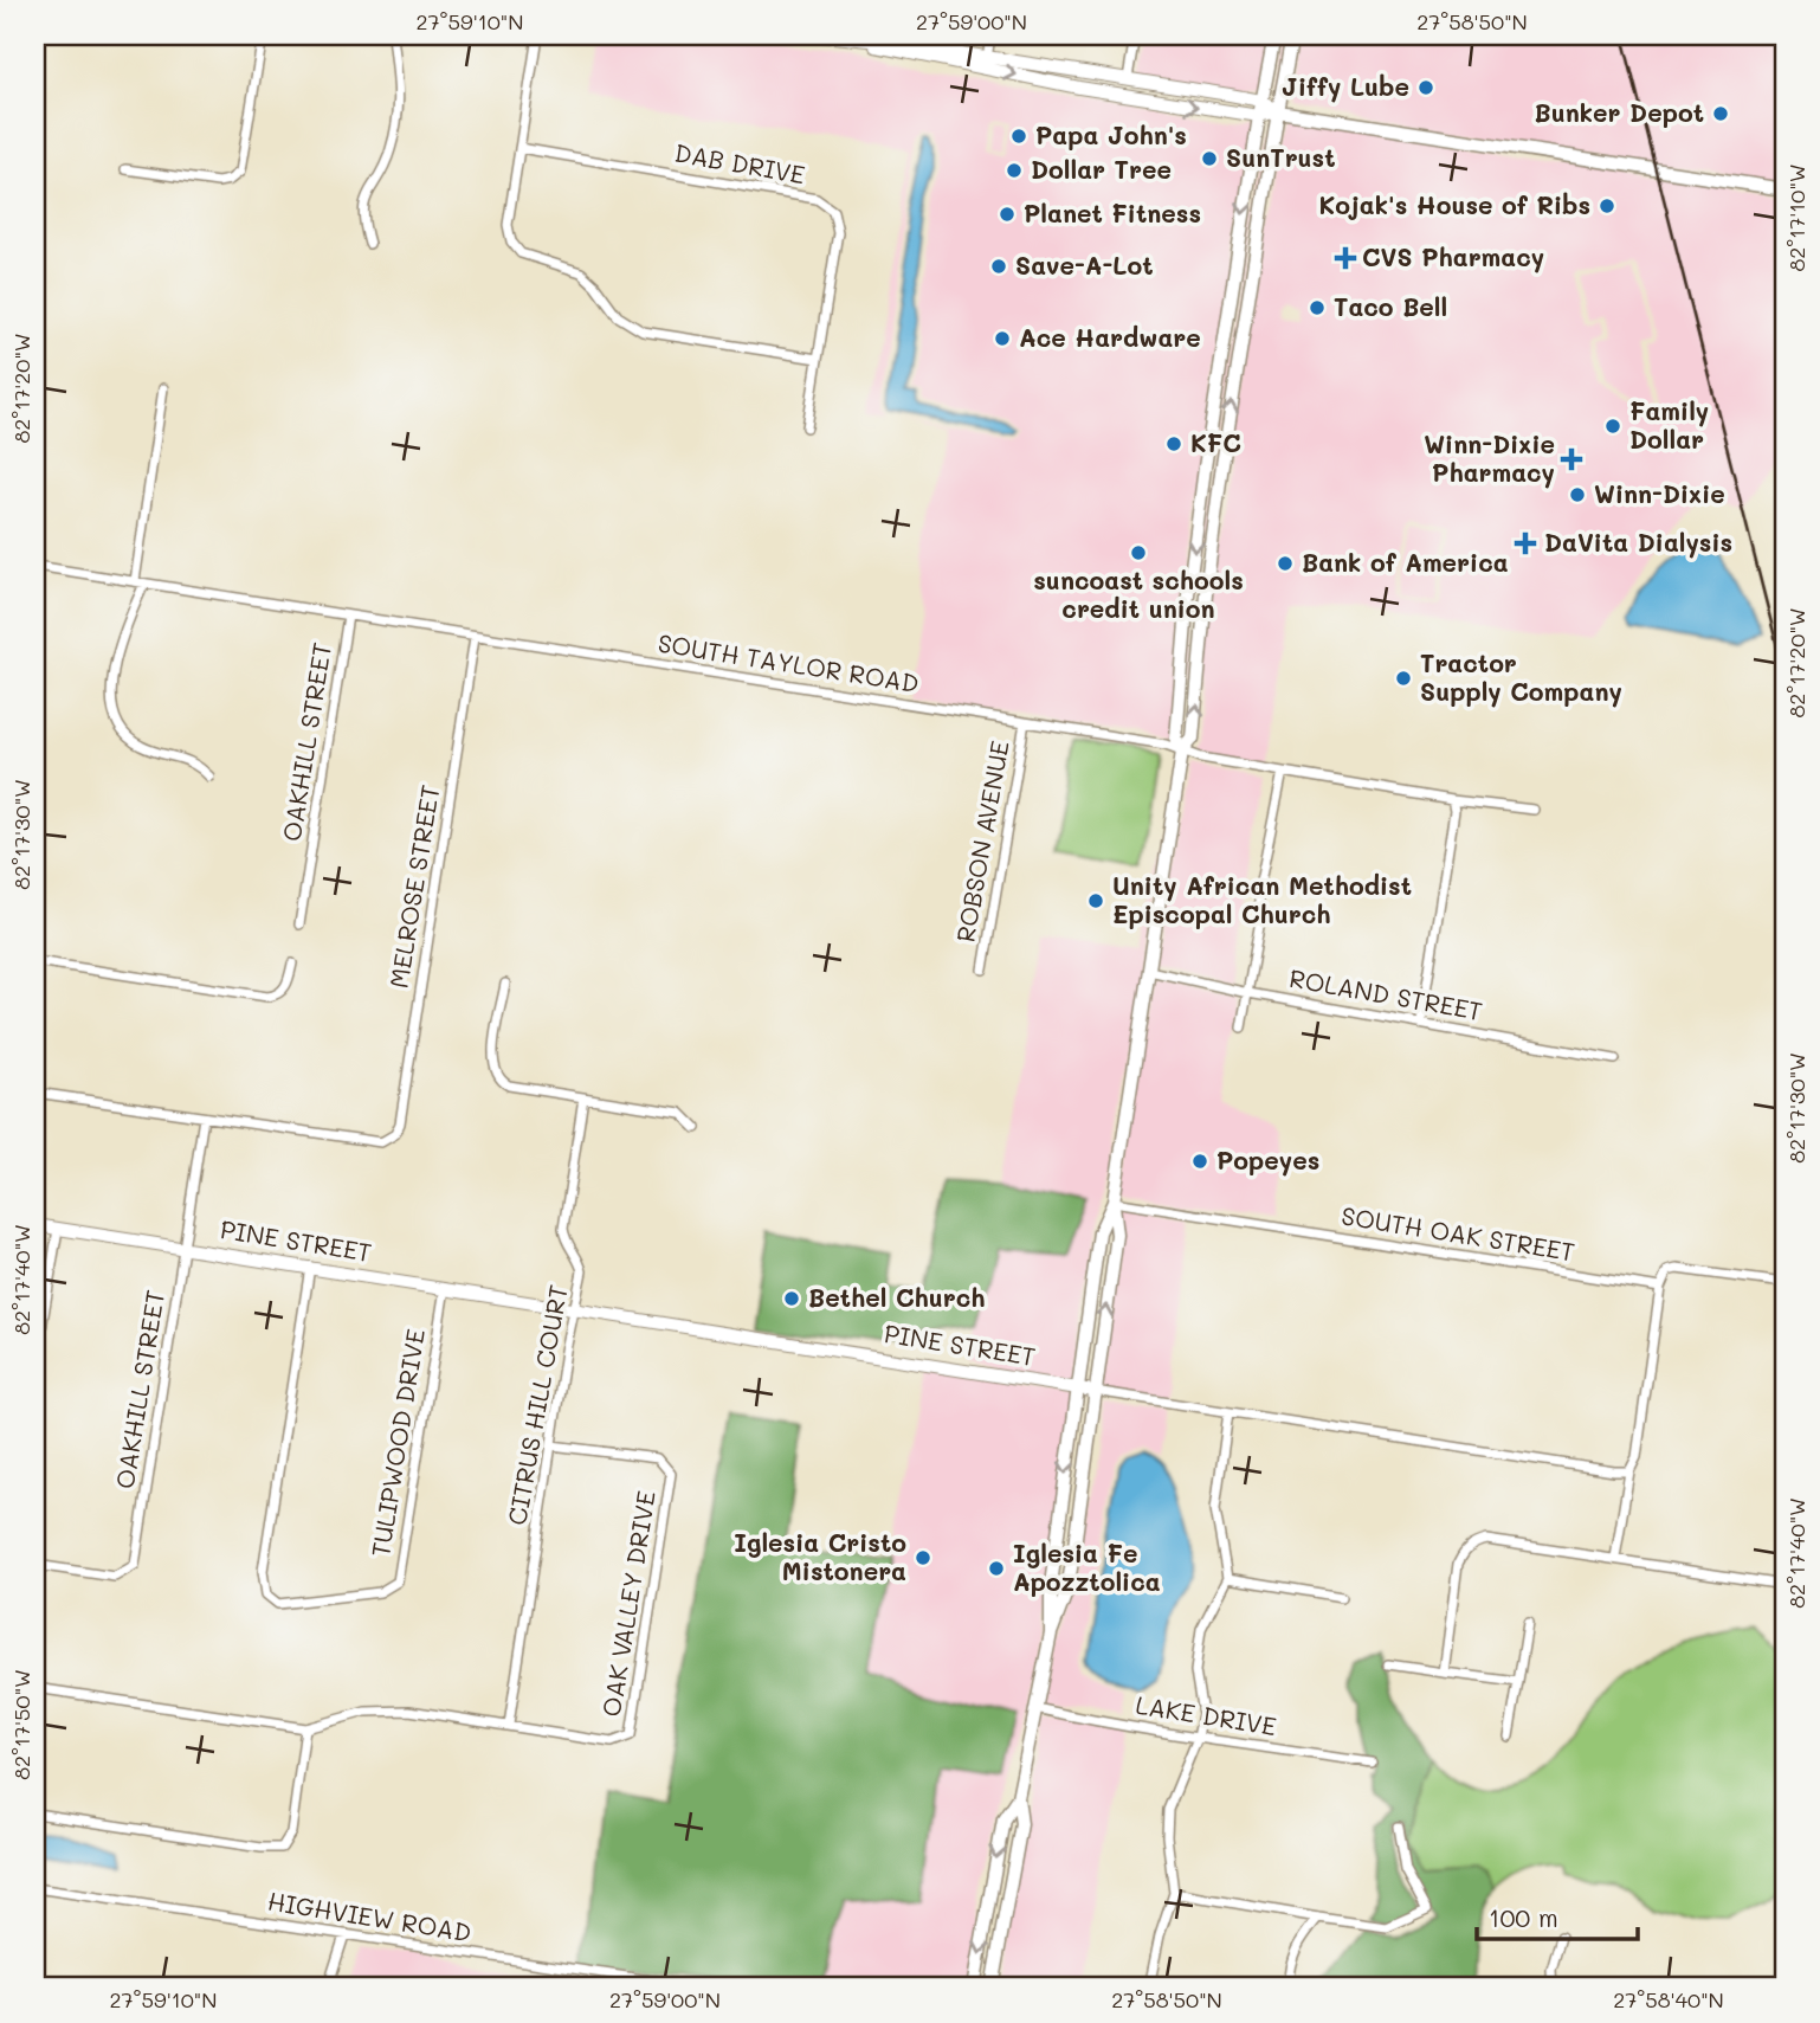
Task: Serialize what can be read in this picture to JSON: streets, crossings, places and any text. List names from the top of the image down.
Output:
{
  "streets": {
    "street": [
      "DAB DRIVE",
      "SOUTH TAYLOR ROAD",
      "OAKHILL STREET",
      "ROBSON AVENUE",
      "MELROSE STREET",
      "ROLAND STREET",
      "SOUTH OAK STREET",
      "PINE STREET",
      "CITRUS HILL COURT",
      "TULIPWOOD DRIVE",
      "OAK VALLEY DRIVE",
      "LAKE DRIVE",
      "HIGHVIEW ROAD"
    ]
  },
  "crossings": [
    ["SOUTH TAYLOR ROAD", "OAKHILL STREET"],
    ["SOUTH TAYLOR ROAD", "ROBSON AVENUE"],
    ["SOUTH TAYLOR ROAD", "MELROSE STREET"],
    ["OAKHILL STREET", "MELROSE STREET"],
    ["OAKHILL STREET", "PINE STREET"],
    ["PINE STREET", "CITRUS HILL COURT"],
    ["PINE STREET", "TULIPWOOD DRIVE"],
    ["CITRUS HILL COURT", "OAK VALLEY DRIVE"]
  ],
  "places": {
    "other": [
      "Jiffy Lube",
      "Bunker Depot",
      "Papa John's",
      "SunTrust",
      "Dollar Tree",
      "Kojak's House of Ribs",
      "Planet Fitness",
      "Save-A-Lot",
      "Taco Bell",
      "Ace Hardware",
      "Family Dollar",
      "KFC",
      "Winn-Dixie",
      "suncoast schools credit union",
      "Bank of America",
      "Tractor Supply Company",
      "Unity African Methodist Episcopal Church",
      "Popeyes",
      "Bethel Church",
      "Iglesia Cristo Mistonera",
      "Iglesia Fe Apozztolica"
    ],
    "health": ["CVS Pharmacy", "Winn-Dixie Pharmacy", "DaVita Dialysis"]
  },
  "scale_bar": "100 m",
  "coordinates": [
    "27°59'10\"N",
    "27°59'00\"N",
    "27°58'50\"N",
    "82°17'10\"W",
    "82°17'20\"W",
    "82°17'30\"W",
    "82°17'40\"W",
    "82°17'50\"W",
    "27°58'40\"N"
  ]
}
